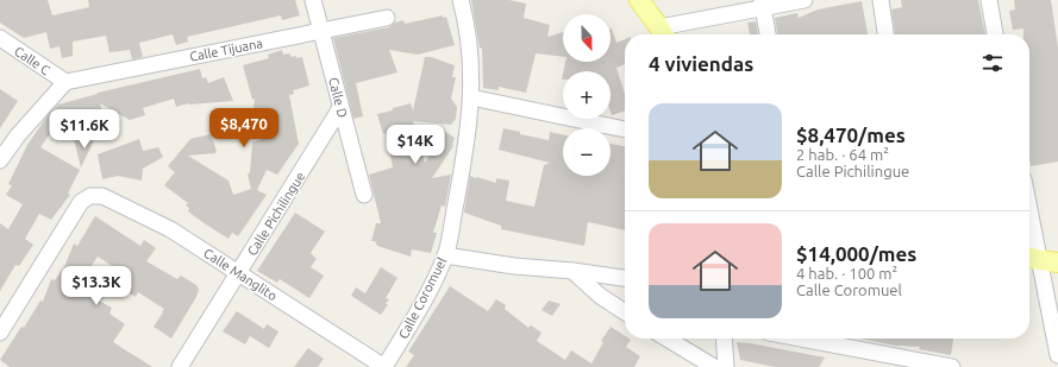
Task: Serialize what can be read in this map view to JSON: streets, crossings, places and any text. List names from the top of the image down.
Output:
{
  "streets": {
    "street": [
      "Calle Tijuana",
      "Calle C",
      "Calle D",
      "Calle Pichilingue",
      "Calle Manglito",
      "Calle Coromuel"
    ]
  },
  "crossings": [
    ["Calle Tijuana", "Calle C"],
    ["Calle Tijuana", "Calle D"],
    ["Calle D", "Calle Pichilingue"],
    ["Calle Pichilingue", "Calle Manglito"],
    ["Calle Manglito", "Calle Coromuel"]
  ],
  "north": "bottom",
  "page": {
    "map_buttons": ["+", "−"],
    "heading": "4 viviendas",
    "list": [
      {
        "name": "$8,470/mes",
        "note": "2 hab. · 64 m² · Calle Pichilingue"
      },
      {
        "name": "$14,000/mes",
        "note": "4 hab. · 100 m² · Calle Coromuel"
      }
    ],
    "price": [
      "$8,470",
      "$11.6K",
      "$14K",
      "$13.3K"
    ]
  }
}
